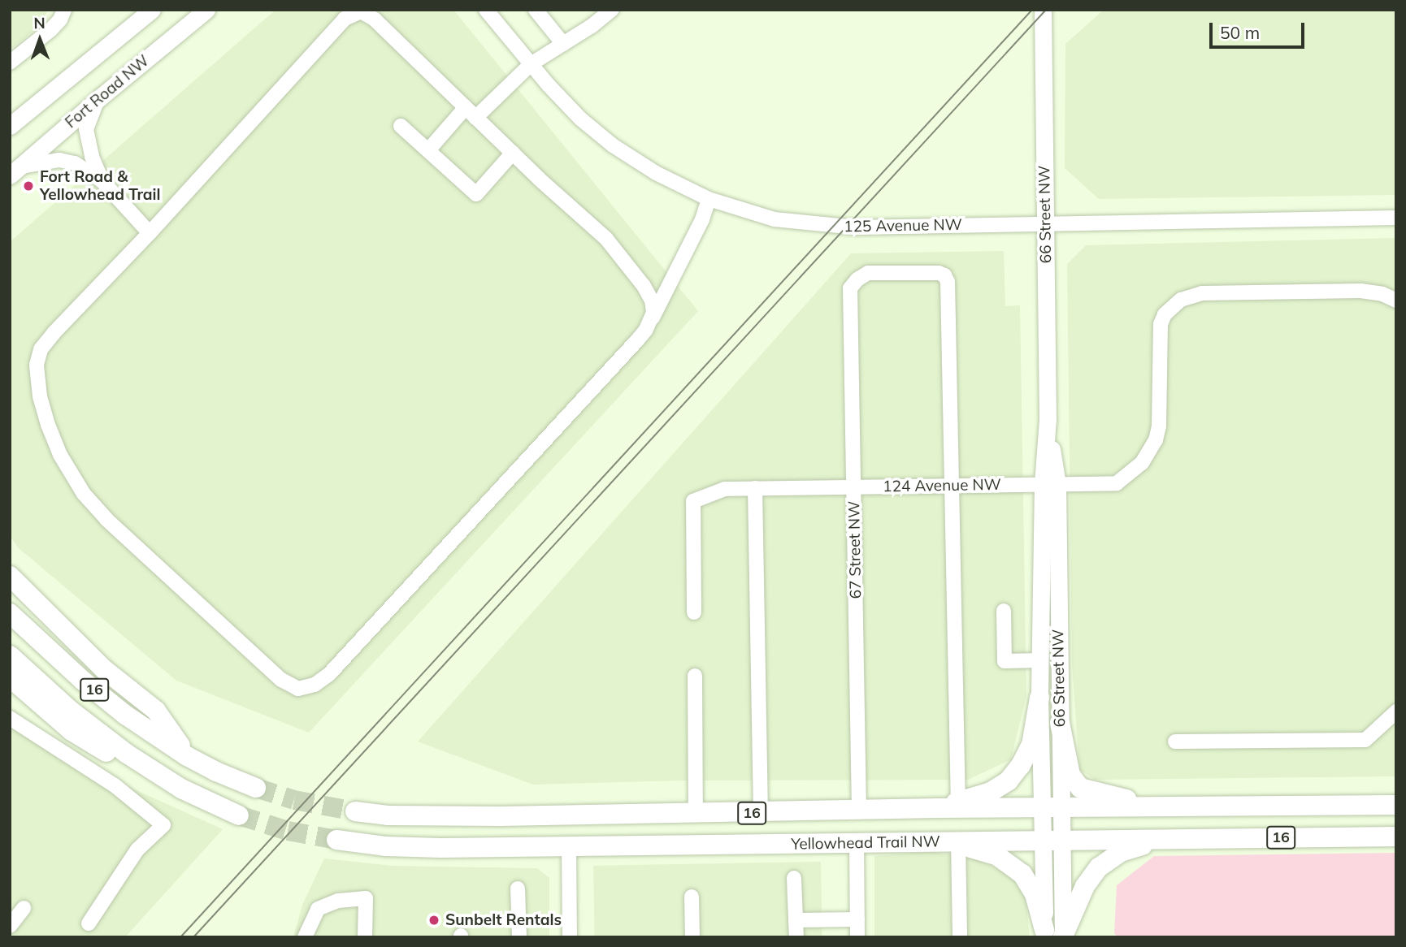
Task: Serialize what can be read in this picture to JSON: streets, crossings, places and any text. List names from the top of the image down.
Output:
{
  "streets": {
    "highway": ["16", "Yellowhead Trail NW"],
    "main road": ["Fort Road NW", "66 Street NW"],
    "street": ["125 Avenue NW", "124 Avenue NW", "67 Street NW"]
  },
  "crossings": [
    ["66 Street NW", "125 Avenue NW"],
    ["66 Street NW", "124 Avenue NW"],
    ["66 Street NW", "16"],
    ["66 Street NW", "Yellowhead Trail NW"],
    ["124 Avenue NW", "67 Street NW"],
    ["67 Street NW", "Yellowhead Trail NW"],
    ["16", "Yellowhead Trail NW"]
  ],
  "places": ["Fort Road & Yellowhead Trail", "Sunbelt Rentals"],
  "scale_bar": "50 m",
  "north": "top"
}
